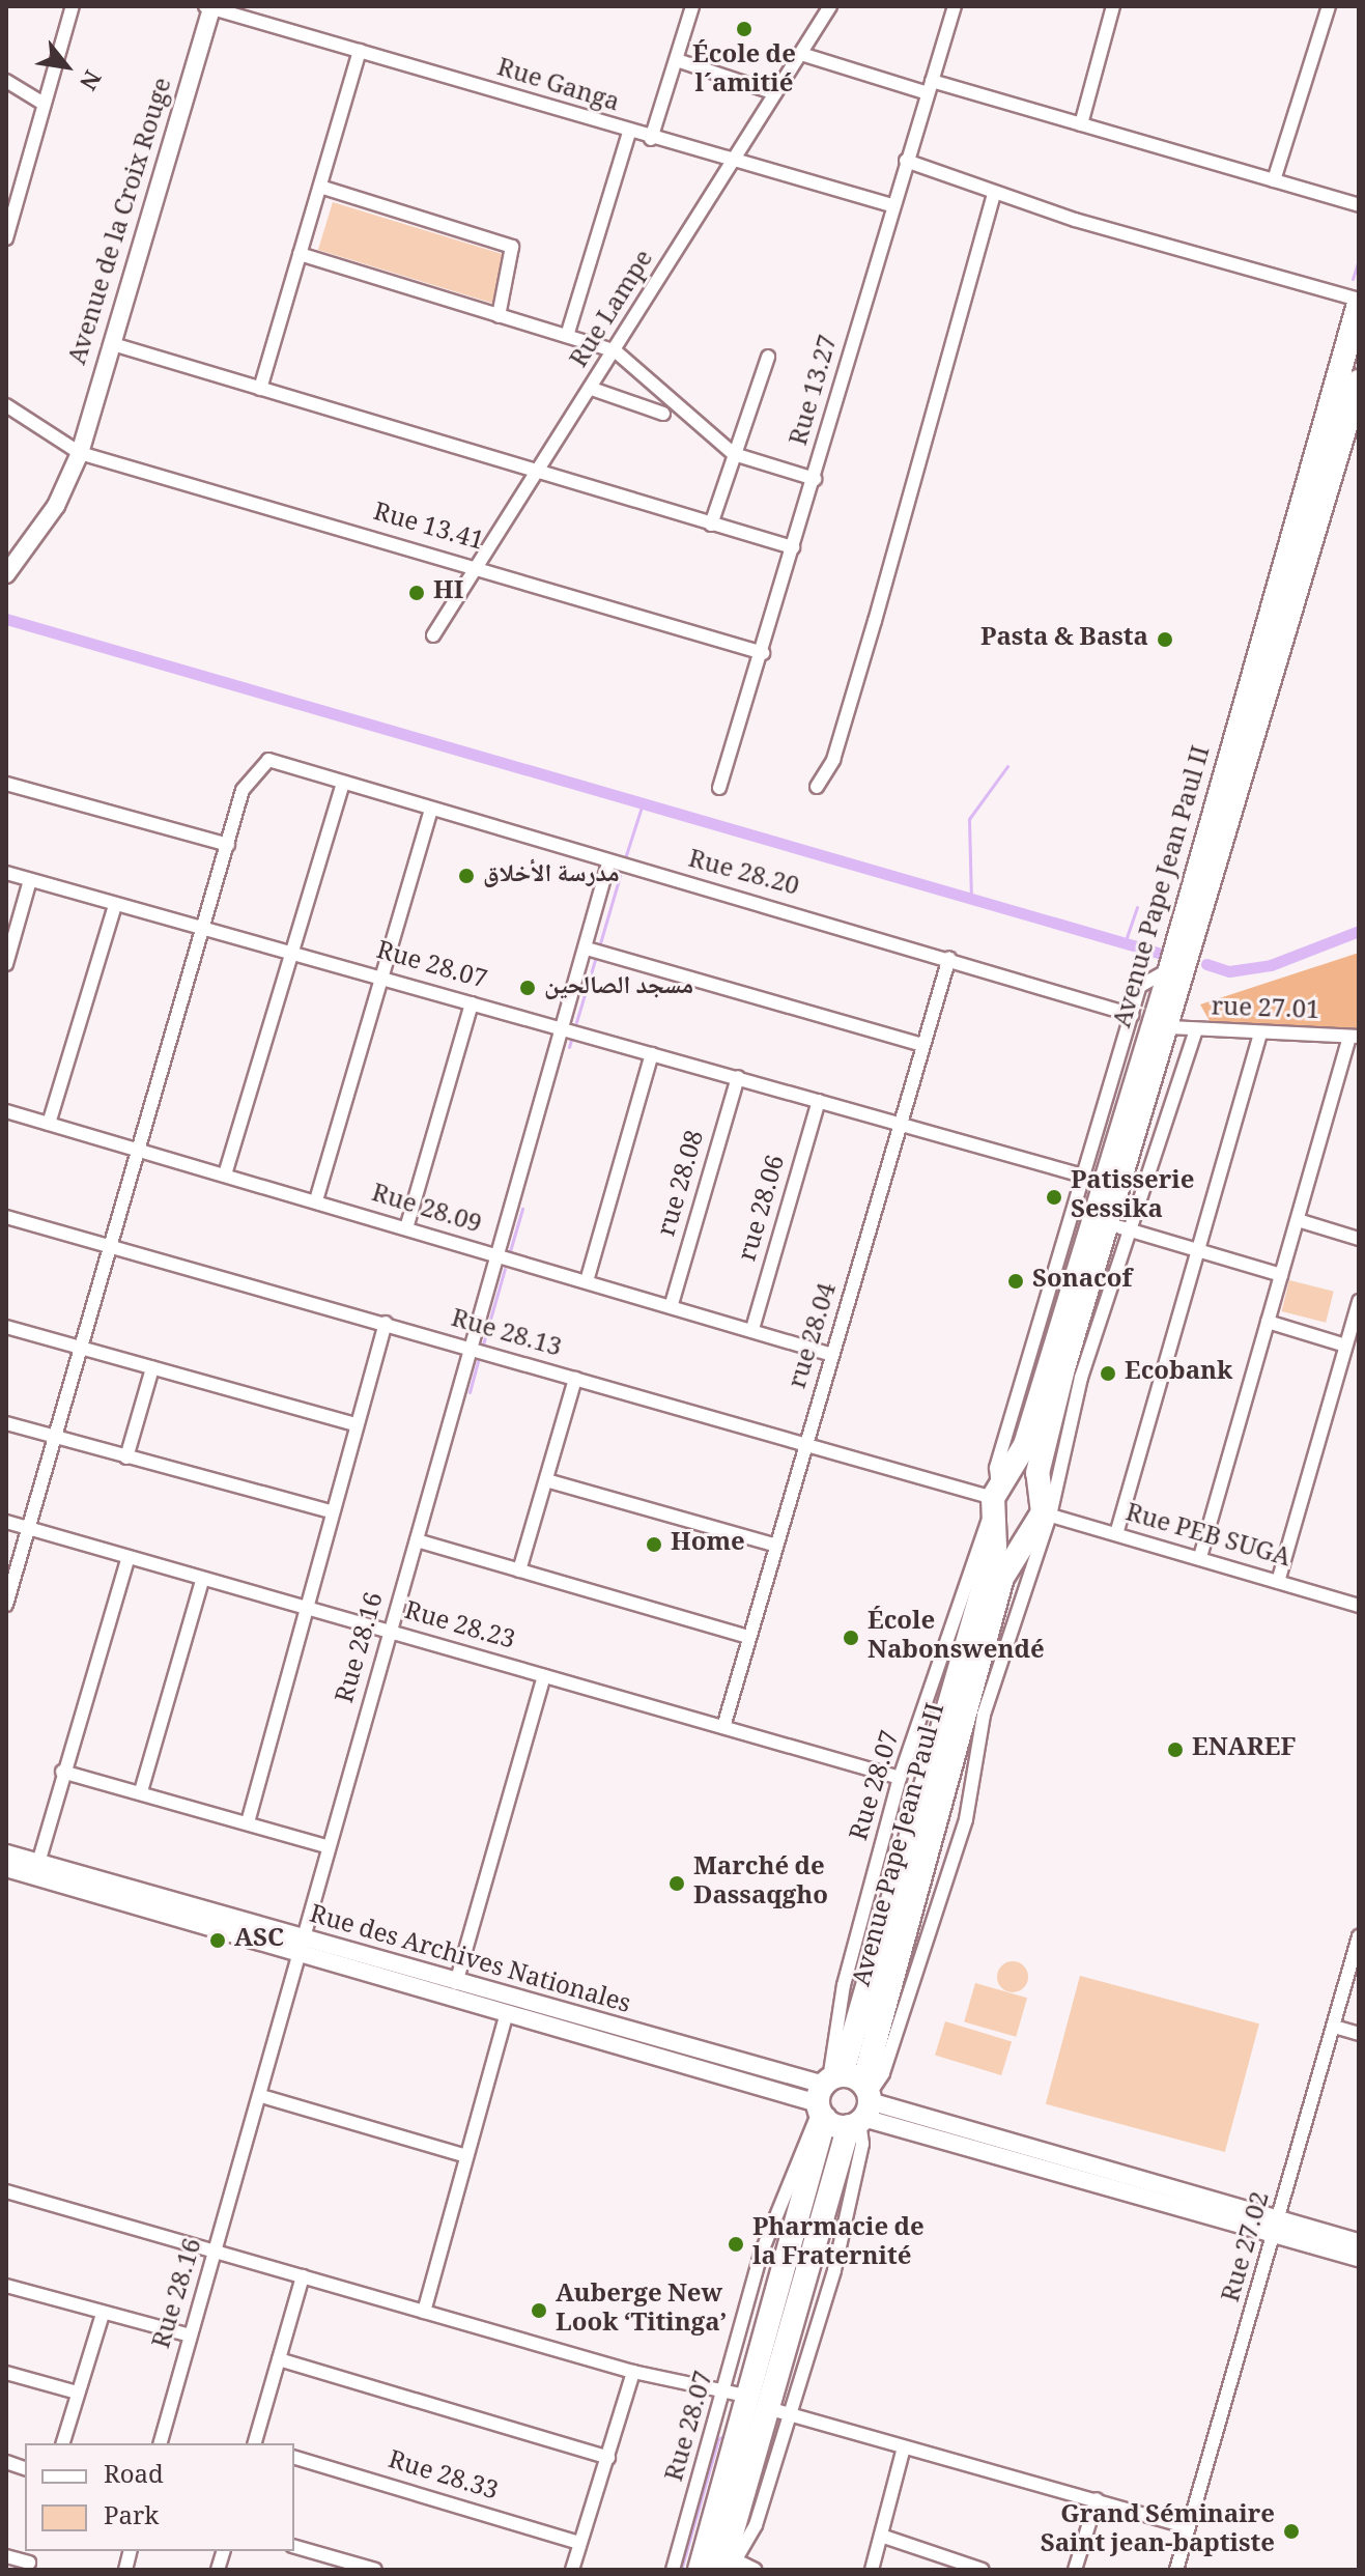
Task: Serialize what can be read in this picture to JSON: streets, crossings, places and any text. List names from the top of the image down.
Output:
{
  "streets": {
    "highway": ["Avenue Pape Jean Paul II"],
    "street": [
      "Rue Ganga",
      "Avenue de la Croix Rouge",
      "Rue Lampe",
      "Rue 13.27",
      "Rue 13.41",
      "Rue 28.20",
      "Rue 28.07",
      "rue 27.01",
      "rue 28.08",
      "rue 28.06",
      "Rue 28.09",
      "Rue 28.13",
      "rue 28.04",
      "Rue PEB SUGA",
      "Rue 28.23",
      "Rue 28.16",
      "Rue des Archives Nationales",
      "Rue 27.02",
      "Rue 28.33"
    ]
  },
  "crossings": [
    ["Rue Ganga", "Avenue de la Croix Rouge"],
    ["Rue Ganga", "Rue Lampe"],
    ["Rue Ganga", "Rue 13.27"],
    ["Avenue de la Croix Rouge", "Rue 13.41"],
    ["Rue Lampe", "Rue 13.41"],
    ["Rue 13.27", "Rue 13.41"],
    ["Rue 28.20", "Rue 28.07"],
    ["Rue 28.20", "rue 28.04"],
    ["Rue 28.20", "Rue 28.16"],
    ["Avenue Pape Jean Paul II", "Rue 28.07"],
    ["Avenue Pape Jean Paul II", "rue 27.01"],
    ["Avenue Pape Jean Paul II", "Rue 28.13"],
    ["Avenue Pape Jean Paul II", "Rue PEB SUGA"],
    ["Avenue Pape Jean Paul II", "Rue des Archives Nationales"],
    ["Rue 28.07", "rue 28.08"],
    ["Rue 28.07", "rue 28.06"],
    ["Rue 28.07", "Rue 28.13"],
    ["Rue 28.07", "rue 28.04"],
    ["Rue 28.07", "Rue 28.23"],
    ["Rue 28.07", "Rue 28.16"],
    ["Rue 28.07", "Rue des Archives Nationales"],
    ["rue 28.08", "Rue 28.09"],
    ["rue 28.06", "Rue 28.09"],
    ["Rue 28.09", "rue 28.04"],
    ["Rue 28.09", "Rue 28.16"],
    ["Rue 28.13", "rue 28.04"],
    ["Rue 28.13", "Rue 28.16"],
    ["rue 28.04", "Rue 28.23"],
    ["Rue 28.23", "Rue 28.16"],
    ["Rue 28.16", "Rue des Archives Nationales"]
  ],
  "places": [
    "École de l´amitié",
    "HI",
    "Pasta & Basta",
    "مدرسة الأخلاق",
    "مسجد الصالحين",
    "Patisserie Sessika",
    "Sonacof",
    "Ecobank",
    "Home",
    "École Nabonswendé",
    "ENAREF",
    "Marché de Dassaqgho",
    "ASC",
    "Pharmacie de la Fraternité",
    "Auberge New Look ‘Titinga’",
    "Grand Séminaire Saint jean-baptiste"
  ],
  "legend": ["Road", "Park"],
  "north": "bottom right"
}
